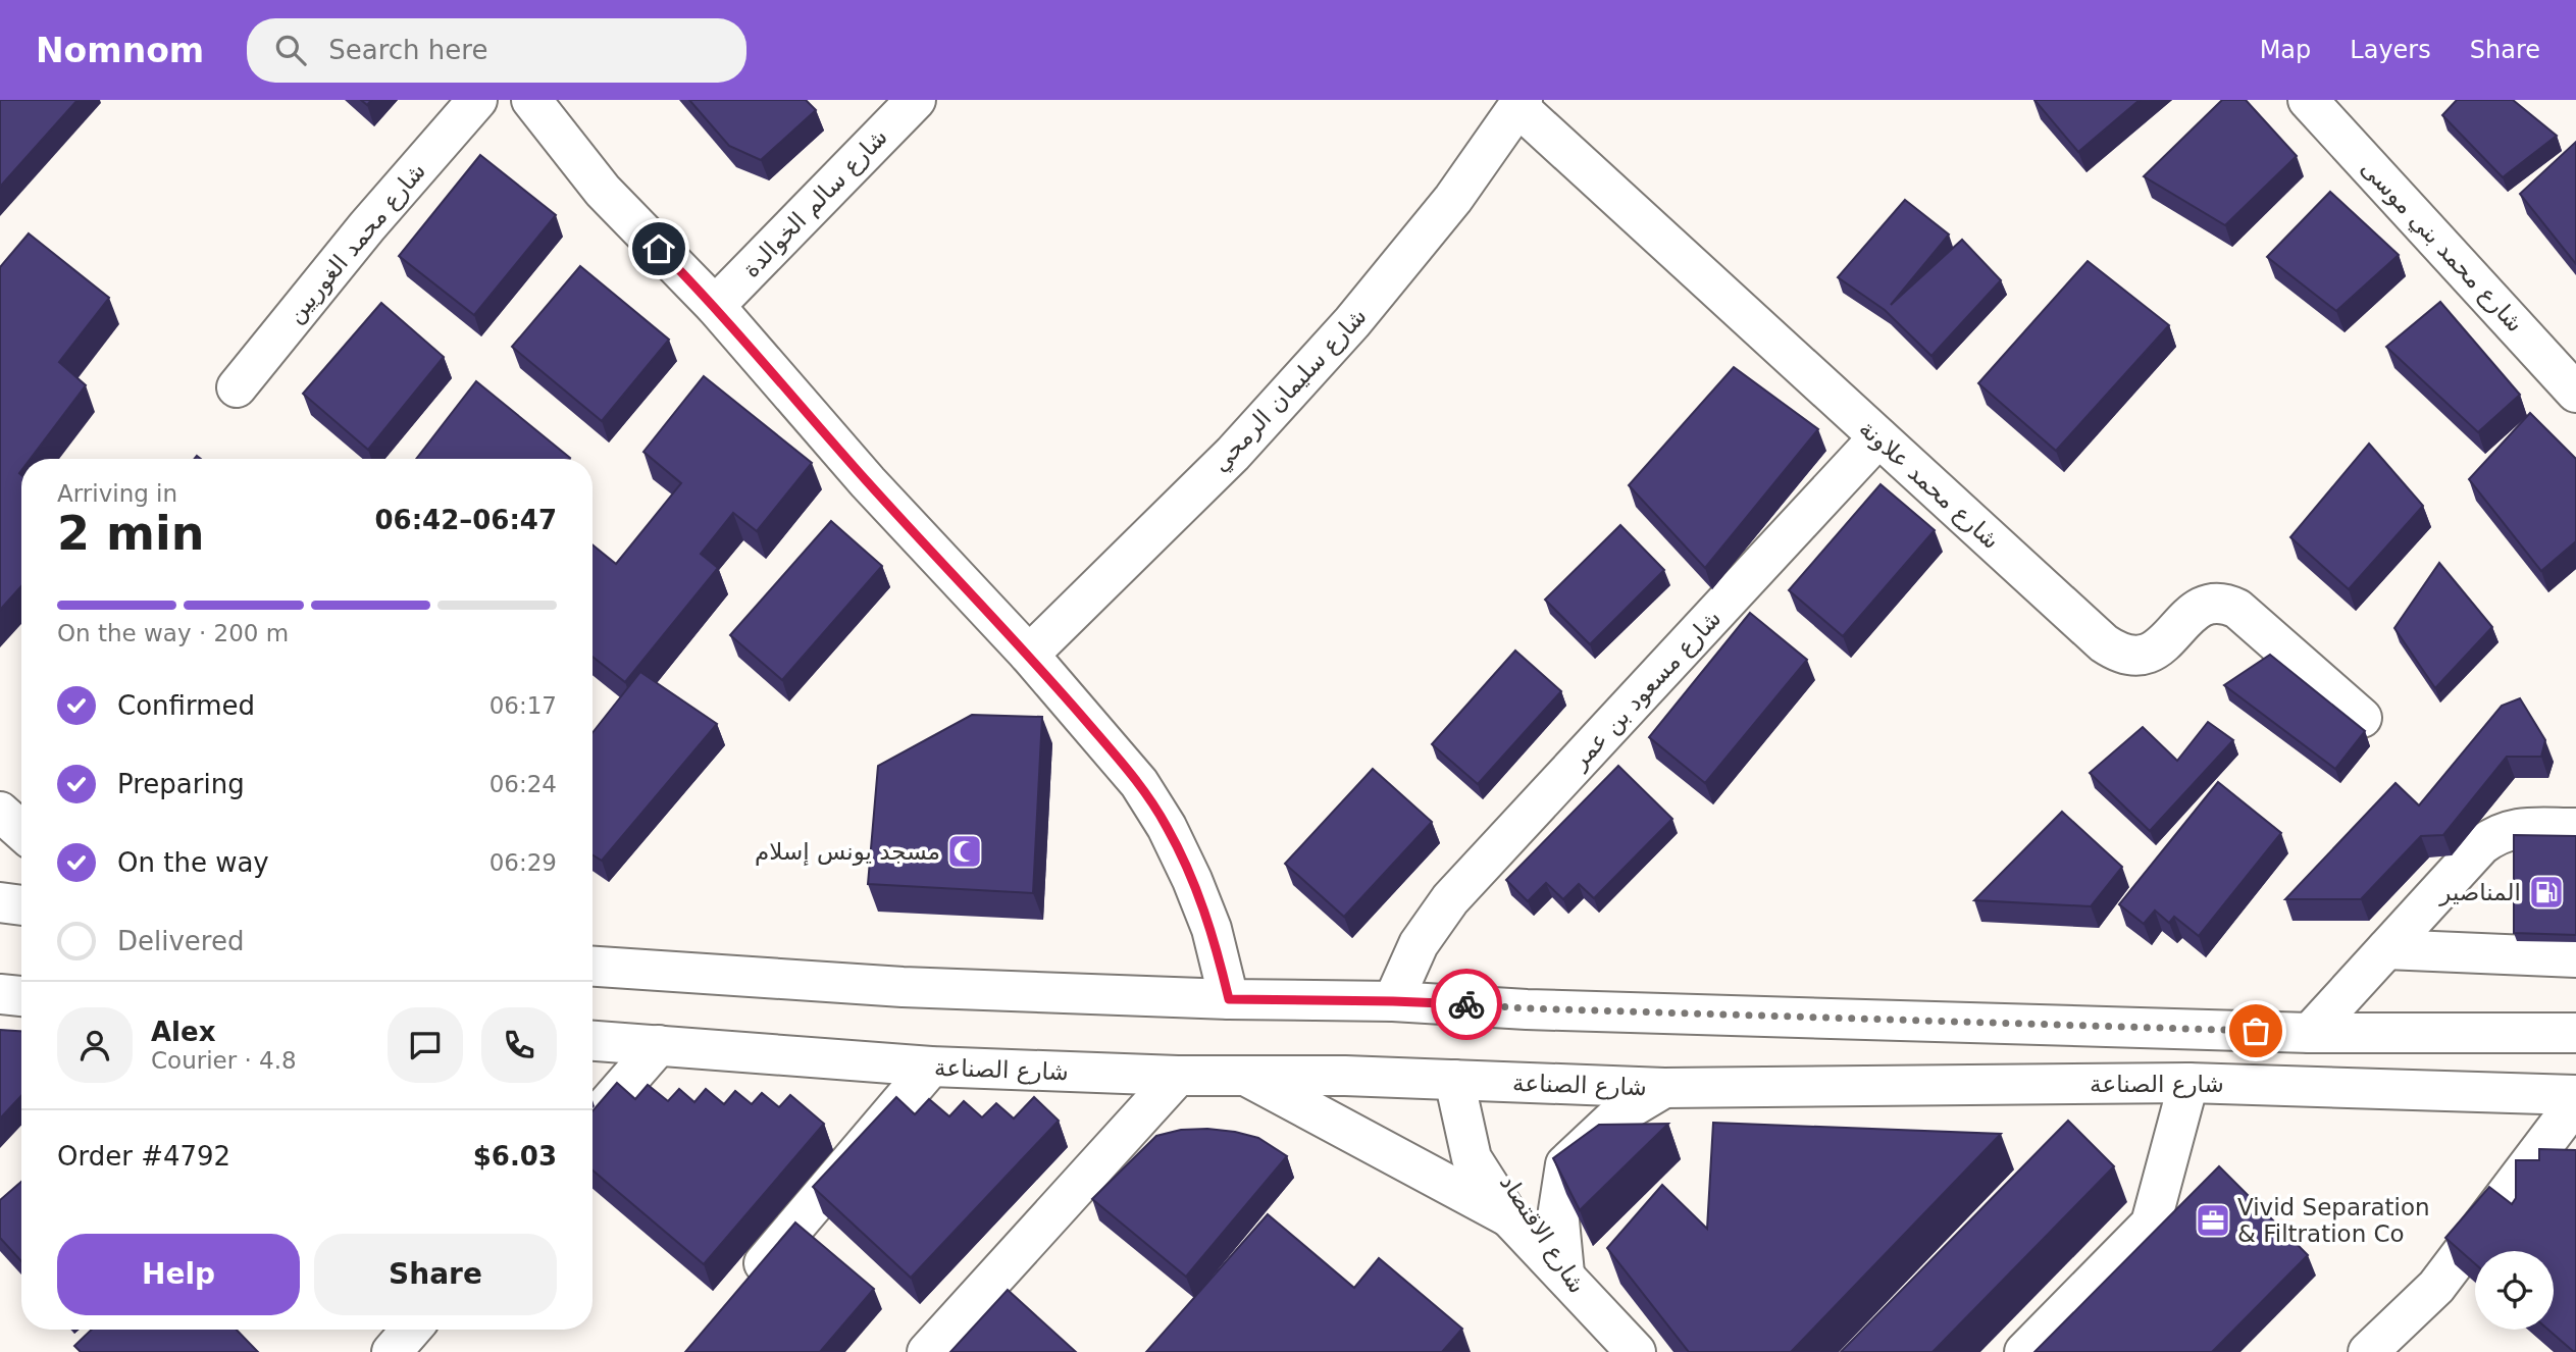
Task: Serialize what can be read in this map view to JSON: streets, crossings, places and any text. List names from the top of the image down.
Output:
{
  "streets": {
    "street": [
      "شارع سالم الخوالدة",
      "شارع محمد الغوريين",
      "شارع محمد بني موسى",
      "شارع سليمان الرمحي",
      "شارع محمد علاونة",
      "شارع مسعود بن عمر",
      "شارع الصناعة",
      "شارع الاقتصاد"
    ]
  },
  "crossings": [
    ["شارع سليمان الرمحي", "شارع محمد علاونة"],
    ["شارع محمد علاونة", "شارع مسعود بن عمر"],
    ["شارع الصناعة", "شارع الاقتصاد"]
  ],
  "places": {
    "mosque": ["مسجد يونس إسلام"],
    "fuel station": ["المناصير"],
    "office": ["Vivid Separation & Filtration Co"]
  },
  "page": {
    "header": "Nomnom",
    "search": "Search here",
    "nav": ["Map", "Layers", "Share"],
    "heading": ["2 min", "Arriving in", "06:42–06:47"],
    "panel": [
      "Alex",
      "Courier · 4.8",
      "Order #4792",
      "$6.03"
    ],
    "bar": "On the way · 200 m",
    "list": [
      ["Confirmed", "06:17"],
      ["Preparing", "06:24"],
      ["On the way", "06:29"],
      "Delivered"
    ],
    "buttons": ["Help", "Share"]
  }
}
